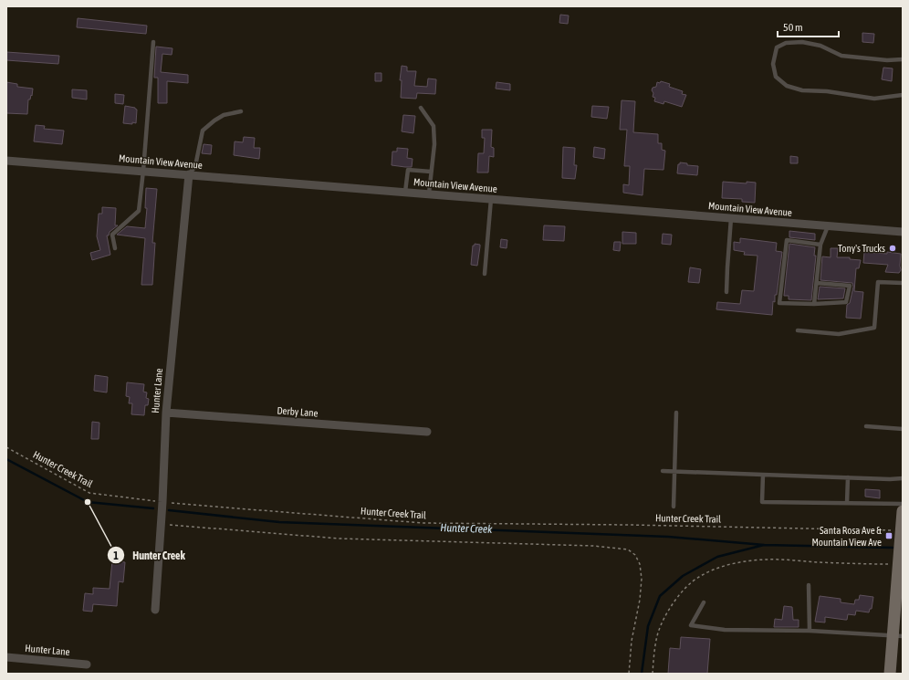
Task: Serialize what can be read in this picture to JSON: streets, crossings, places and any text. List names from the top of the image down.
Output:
{
  "streets": {
    "street": ["Mountain View Avenue", "Hunter Lane", "Derby Lane"],
    "path": ["Hunter Creek Trail"]
  },
  "crossings": [
    ["Mountain View Avenue", "Hunter Lane"],
    ["Hunter Lane", "Derby Lane"],
    ["Hunter Lane", "Hunter Creek Trail"]
  ],
  "water": ["Hunter Creek"],
  "places": {
    "other": ["Tony's Trucks", "Hunter Creek"],
    "transit": ["Santa Rosa Ave & Mountain View Ave"]
  },
  "scale_bar": "50 m"
}
